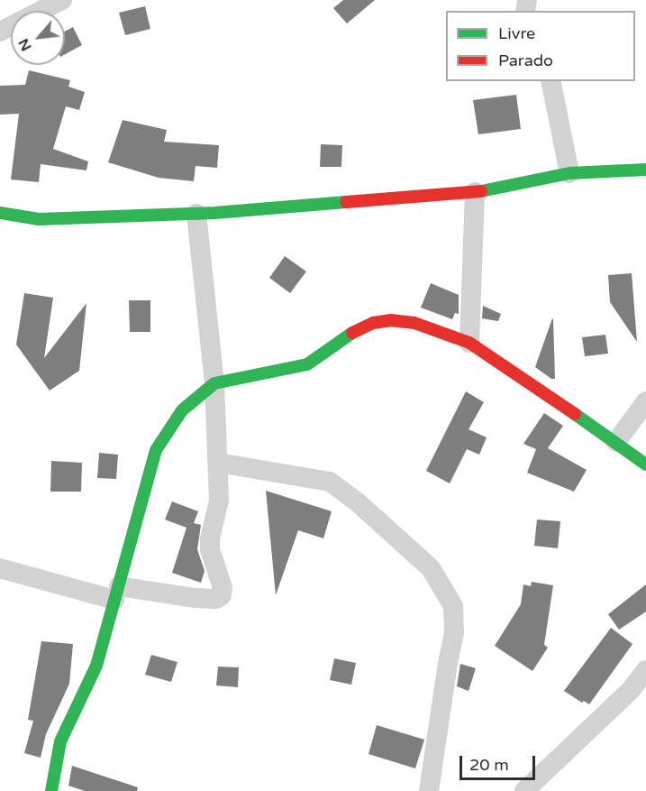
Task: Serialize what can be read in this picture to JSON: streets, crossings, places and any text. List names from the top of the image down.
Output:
{
  "legend": ["Livre", "Parado"],
  "scale_bar": "20 m",
  "north": "bottom left"
}
